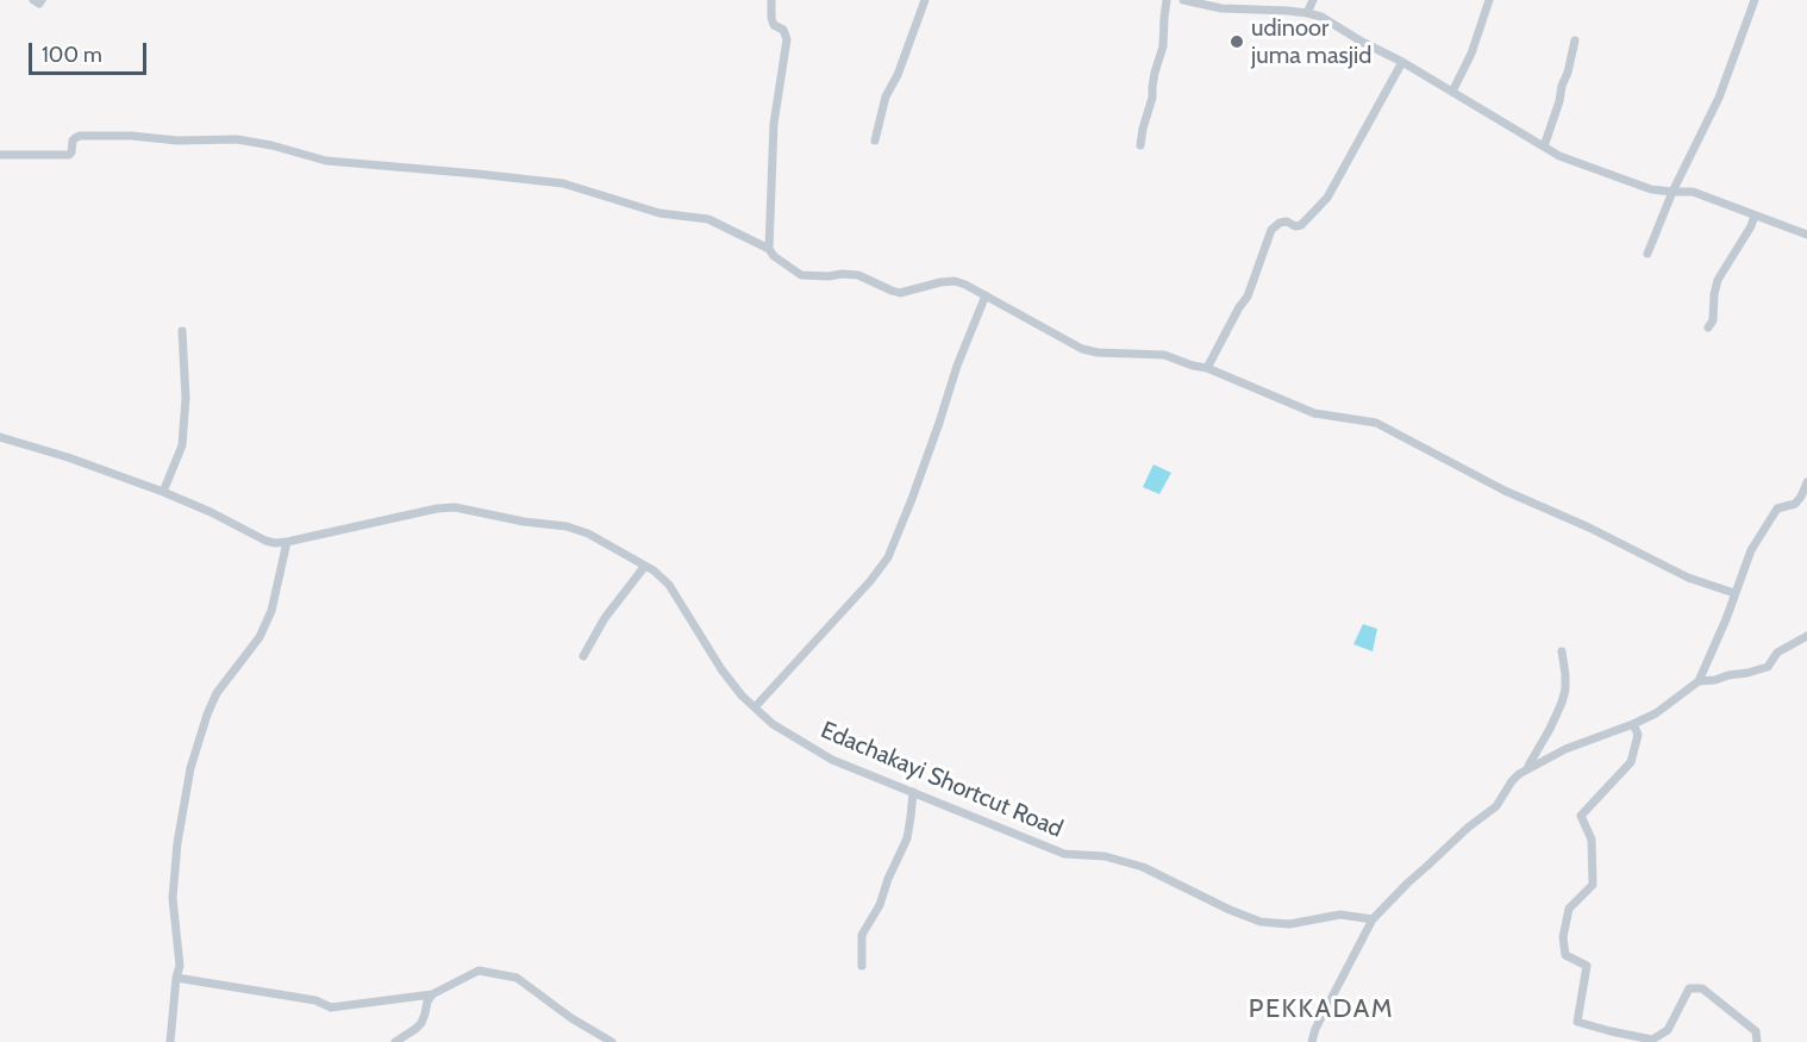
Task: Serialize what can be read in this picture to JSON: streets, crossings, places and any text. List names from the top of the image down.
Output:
{
  "streets": {
    "street": ["Edachakayi Shortcut Road"]
  },
  "districts": ["PEKKADAM"],
  "places": ["udinoor juma masjid"],
  "scale_bar": "100 m"
}
